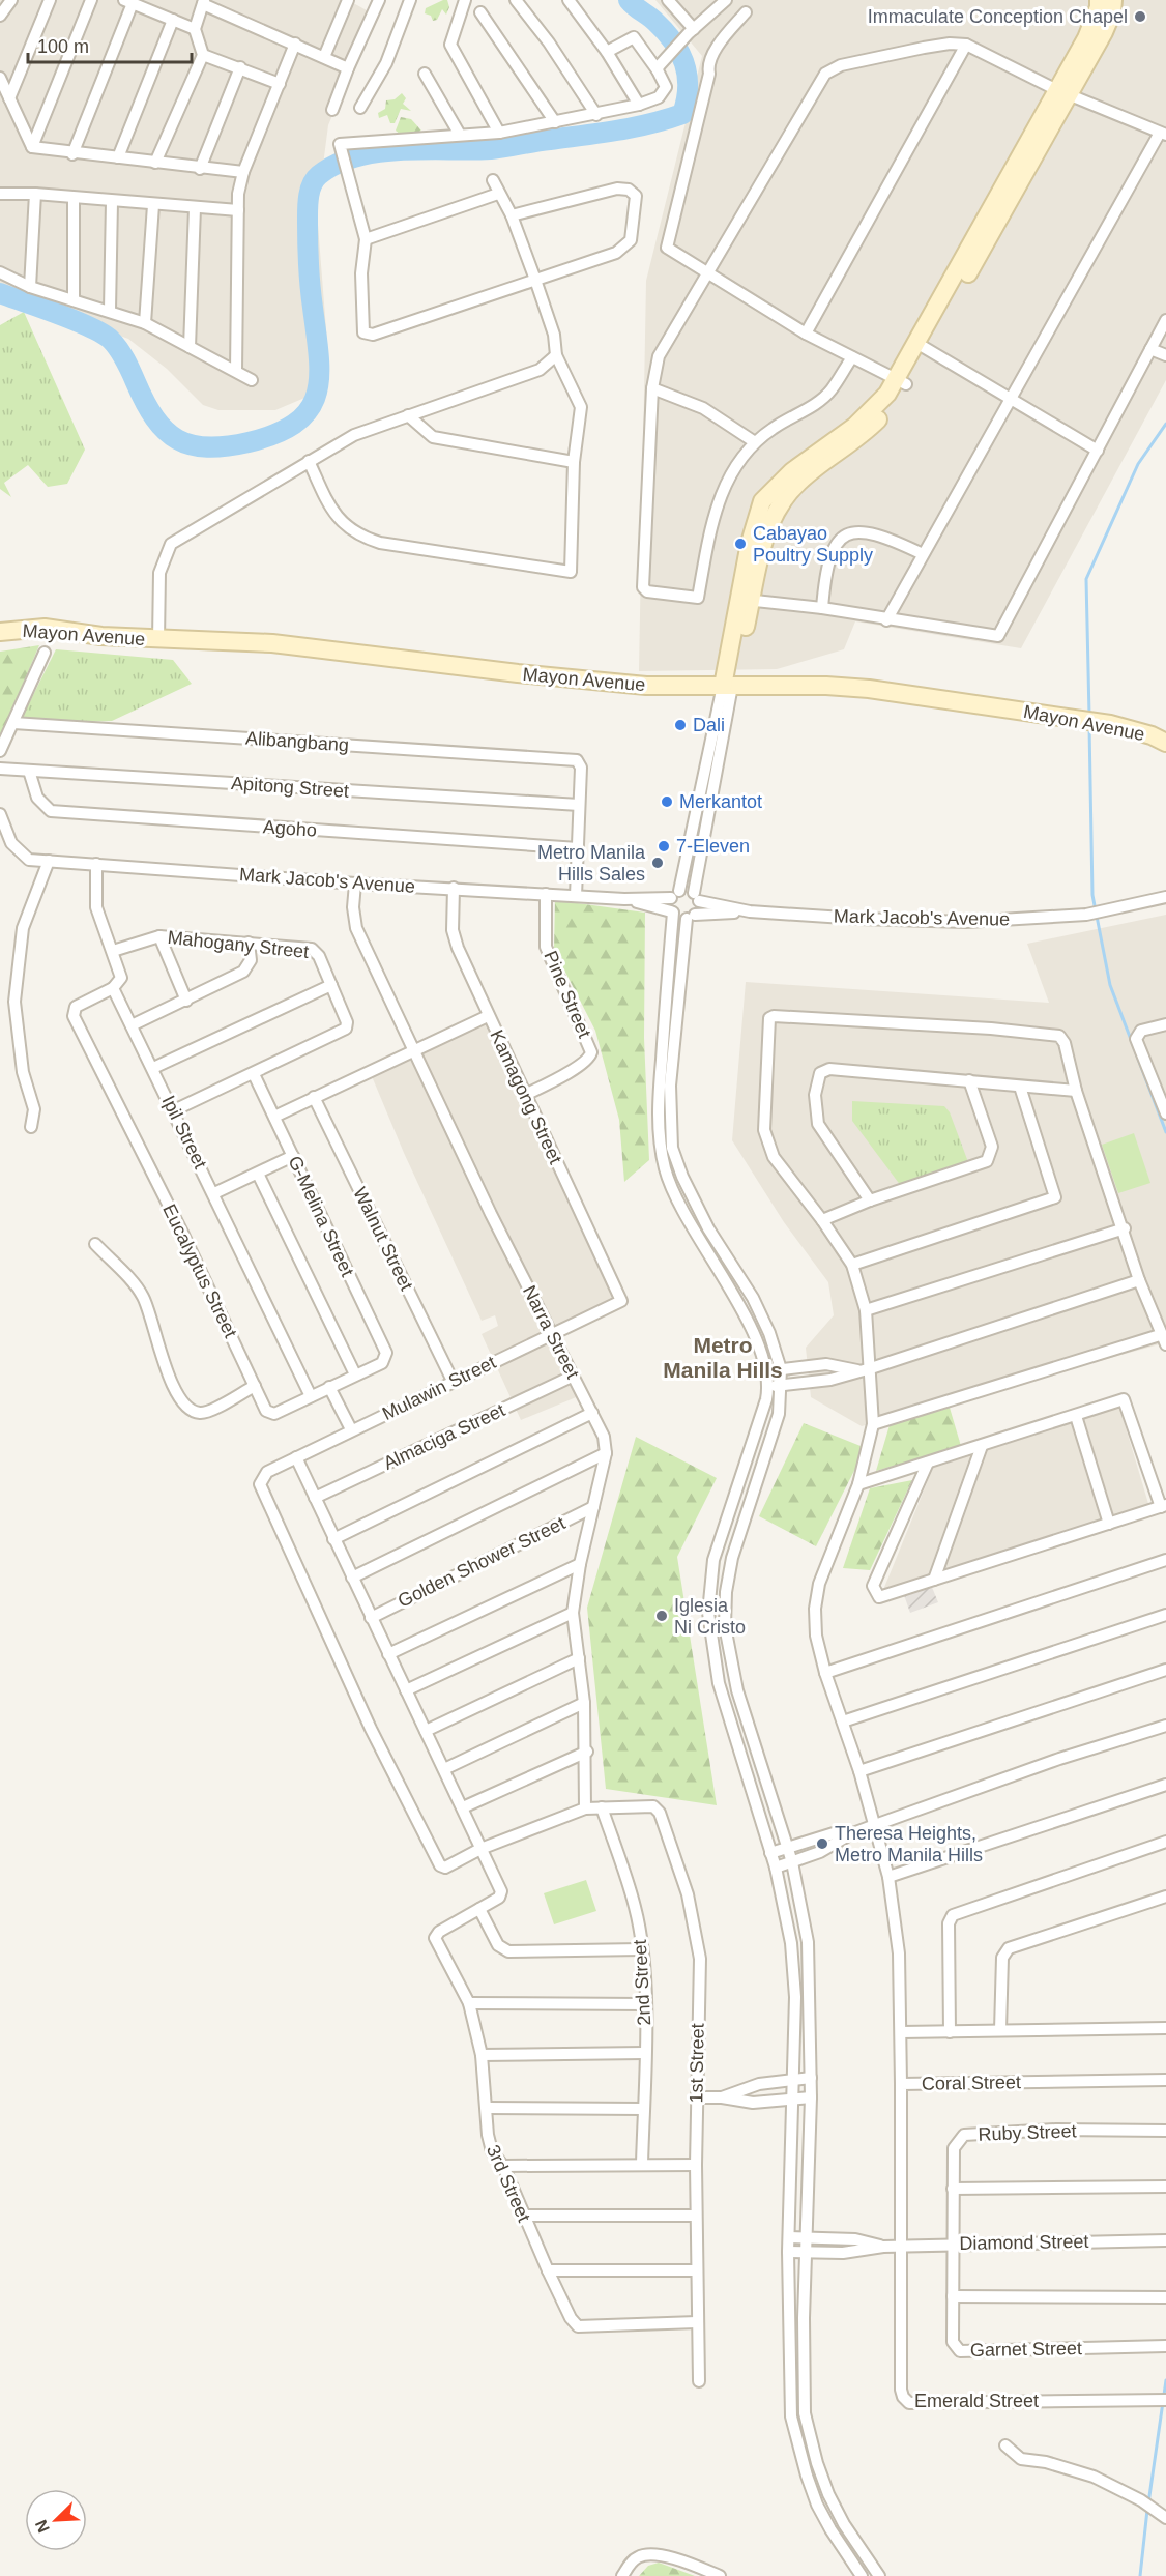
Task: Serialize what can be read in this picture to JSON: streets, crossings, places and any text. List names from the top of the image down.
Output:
{
  "streets": {
    "main road": ["Mayon Avenue"],
    "street": [
      "Alibangbang",
      "Apitong Street",
      "Agoho",
      "Mark Jacob's Avenue",
      "Mahogany Street",
      "Pine Street",
      "Kamagong Street",
      "Ipil Street",
      "G-Melina Street",
      "Walnut Street",
      "Eucalyptus Street",
      "Narra Street",
      "Mulawin Street",
      "Almaciga Street",
      "Golden Shower Street",
      "2nd Street",
      "1st Street",
      "Coral Street",
      "Ruby Street",
      "3rd Street",
      "Diamond Street",
      "Garnet Street",
      "Emerald Street"
    ]
  },
  "crossings": [
    ["Alibangbang", "Apitong Street"],
    ["Apitong Street", "Agoho"],
    ["Mark Jacob's Avenue", "Pine Street"],
    ["Mark Jacob's Avenue", "Kamagong Street"],
    ["Mark Jacob's Avenue", "Narra Street"],
    ["Mahogany Street", "Ipil Street"],
    ["Mahogany Street", "G-Melina Street"],
    ["Pine Street", "Kamagong Street"],
    ["Kamagong Street", "Mulawin Street"],
    ["Ipil Street", "Eucalyptus Street"],
    ["G-Melina Street", "Eucalyptus Street"],
    ["Walnut Street", "Mulawin Street"],
    ["Narra Street", "Mulawin Street"],
    ["Narra Street", "Almaciga Street"],
    ["Narra Street", "Golden Shower Street"],
    ["2nd Street", "1st Street"],
    ["1st Street", "3rd Street"],
    ["Coral Street", "Diamond Street"],
    ["Coral Street", "Emerald Street"],
    ["Ruby Street", "Diamond Street"],
    ["Ruby Street", "Garnet Street"],
    ["Diamond Street", "Garnet Street"],
    ["Diamond Street", "Emerald Street"]
  ],
  "districts": ["Metro Manila Hills"],
  "places": [
    "Immaculate Conception Chapel",
    "Cabayao Poultry Supply",
    "Dali",
    "Merkantot",
    "7-Eleven",
    "Metro Manila Hills Sales",
    "Iglesia Ni Cristo",
    "Theresa Heights, Metro Manila Hills"
  ],
  "scale_bar": "100 m",
  "north": "bottom left"
}
